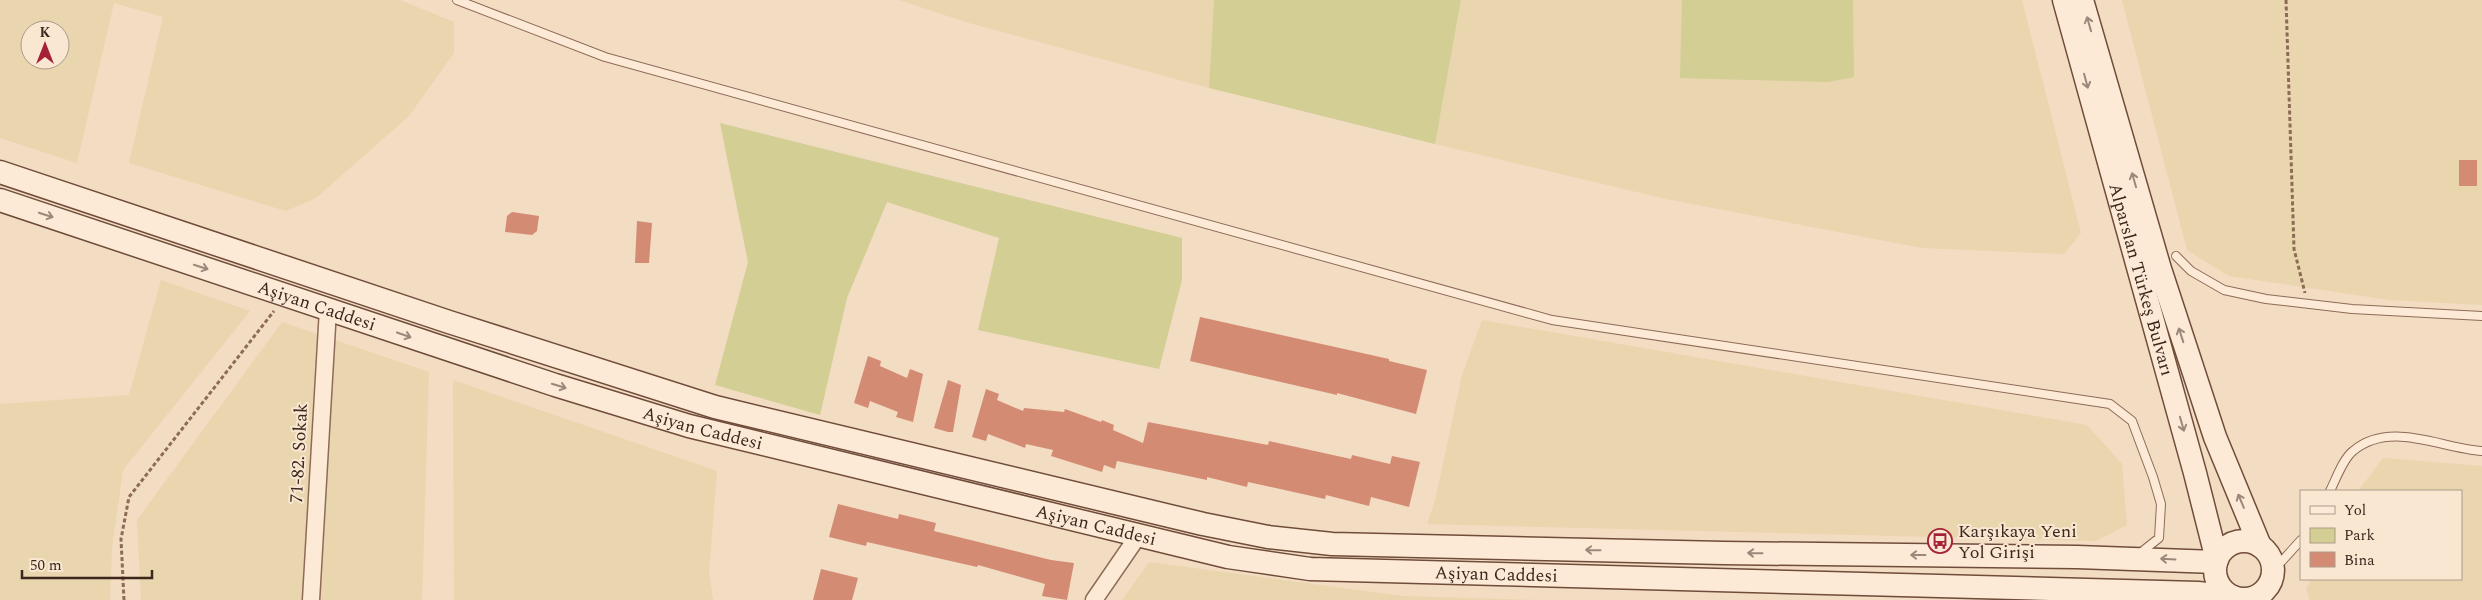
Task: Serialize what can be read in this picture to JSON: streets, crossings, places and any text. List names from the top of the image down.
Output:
{
  "streets": {
    "street": ["Alparslan Türkeş Bulvarı", "Aşiyan Caddesi", "71-82. Sokak"]
  },
  "crossings": [
    ["Alparslan Türkeş Bulvarı", "Aşiyan Caddesi"],
    ["Aşiyan Caddesi", "71-82. Sokak"]
  ],
  "places": {
    "bus stop": ["Karşıkaya Yeni Yol Girişi"]
  },
  "legend": ["Yol", "Park", "Bina"],
  "scale_bar": "50 m",
  "north": "top"
}
